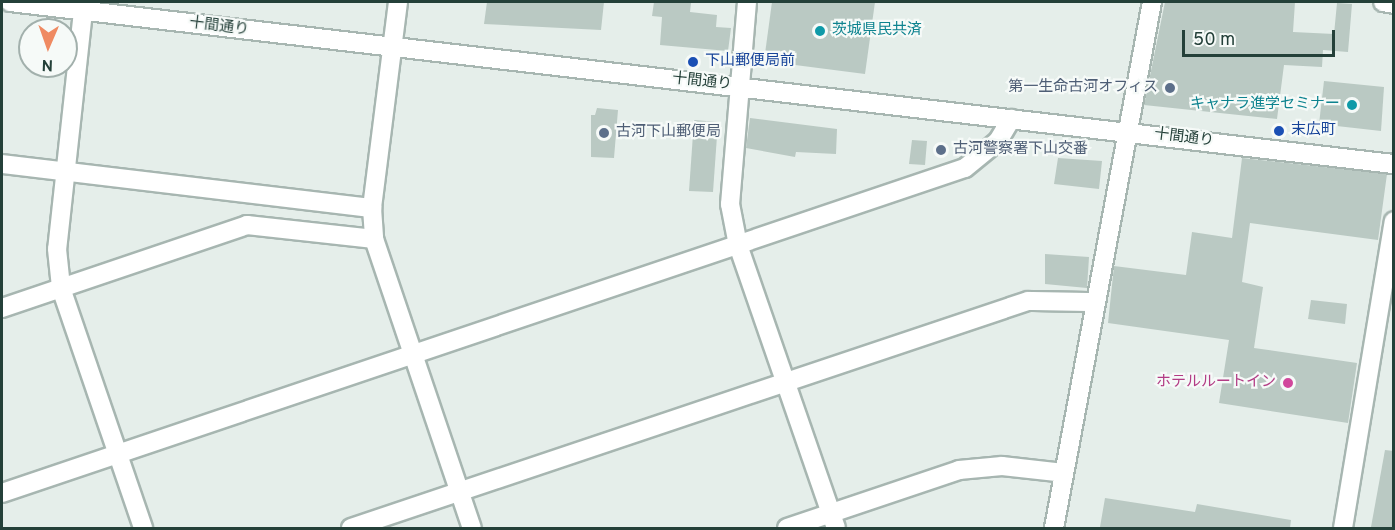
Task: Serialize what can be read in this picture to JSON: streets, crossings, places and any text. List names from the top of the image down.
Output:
{
  "streets": {
    "street": ["十間通り"]
  },
  "places": [
    "茨城県民共済",
    "下山郵便局前",
    "第一生命古河オフィス",
    "キャナラ進学セミナー",
    "末広町",
    "古河下山郵便局",
    "古河警察署下山交番",
    "ホテルルートイン"
  ],
  "scale_bar": "50 m",
  "north": "bottom"
}
